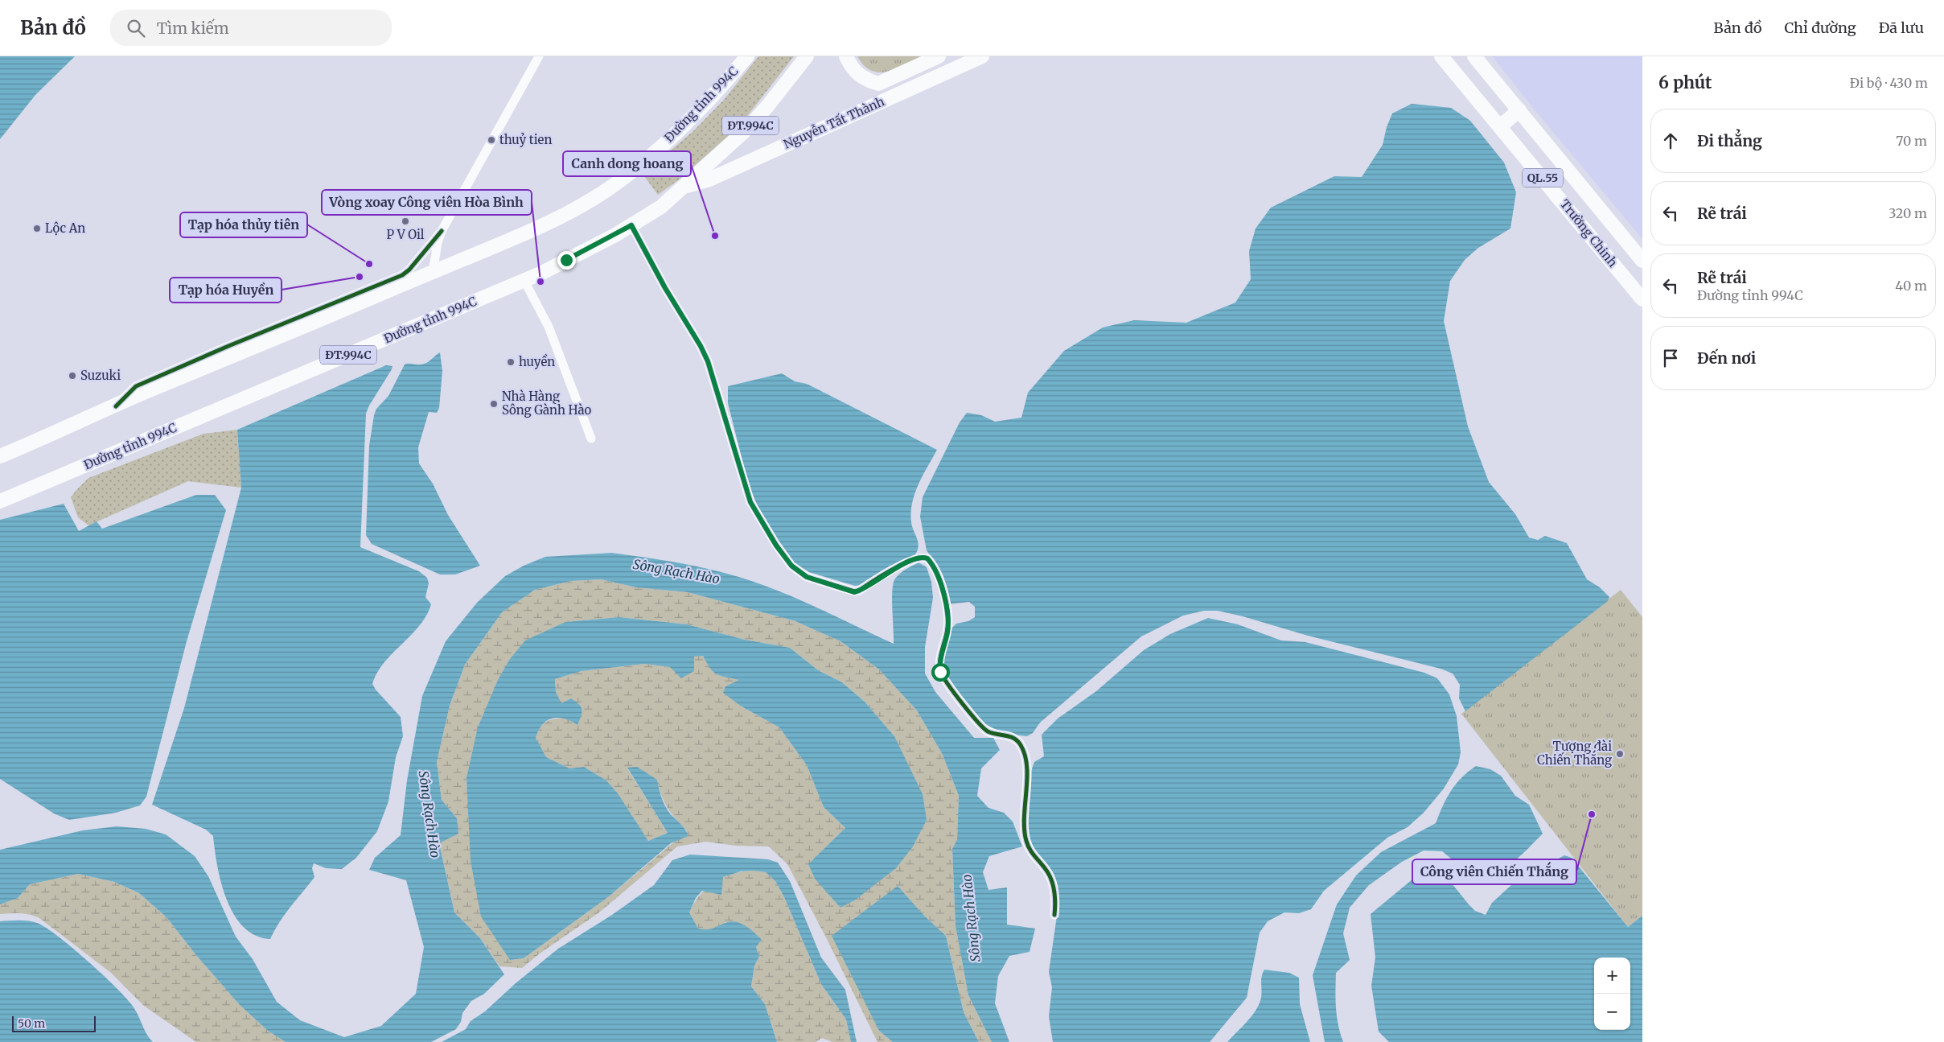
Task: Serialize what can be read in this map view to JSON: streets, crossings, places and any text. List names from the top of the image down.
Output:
{
  "streets": {
    "main road": [
      "Đường tỉnh 994C",
      "Nguyễn Tất Thành",
      "ĐT.994C",
      "QL.55",
      "Trường Chinh"
    ]
  },
  "crossings": [
    ["Đường tỉnh 994C", "Nguyễn Tất Thành"]
  ],
  "water": ["Sông Rạch Hào"],
  "places": [
    "thuỷ tien",
    "P V Oil",
    "Lộc An",
    "Canh dong hoang",
    "Tạp hóa thủy tiên",
    "Tạp hóa Huyền",
    "Vòng xoay Công viên Hòa Bình",
    "huyền",
    "Suzuki",
    "Nhà Hàng Sông Gành Hào",
    "Tượng đài Chiến Thắng",
    "Công viên Chiến Thắng"
  ],
  "scale_bar": "50 m",
  "page": {
    "header": "Bản đồ",
    "search": "Tìm kiếm",
    "nav": ["Bản đồ", "Chỉ đường", "Đã lưu"],
    "heading": ["6 phút", "Đi bộ · 430 m"],
    "list": [
      ["Đi thẳng", "70 m"],
      ["Rẽ trái", "320 m"],
      ["Rẽ trái", "Đường tỉnh 994C", "40 m"],
      "Đến nơi"
    ],
    "map_buttons": ["+", "−"],
    "scale": "50 m"
  }
}
